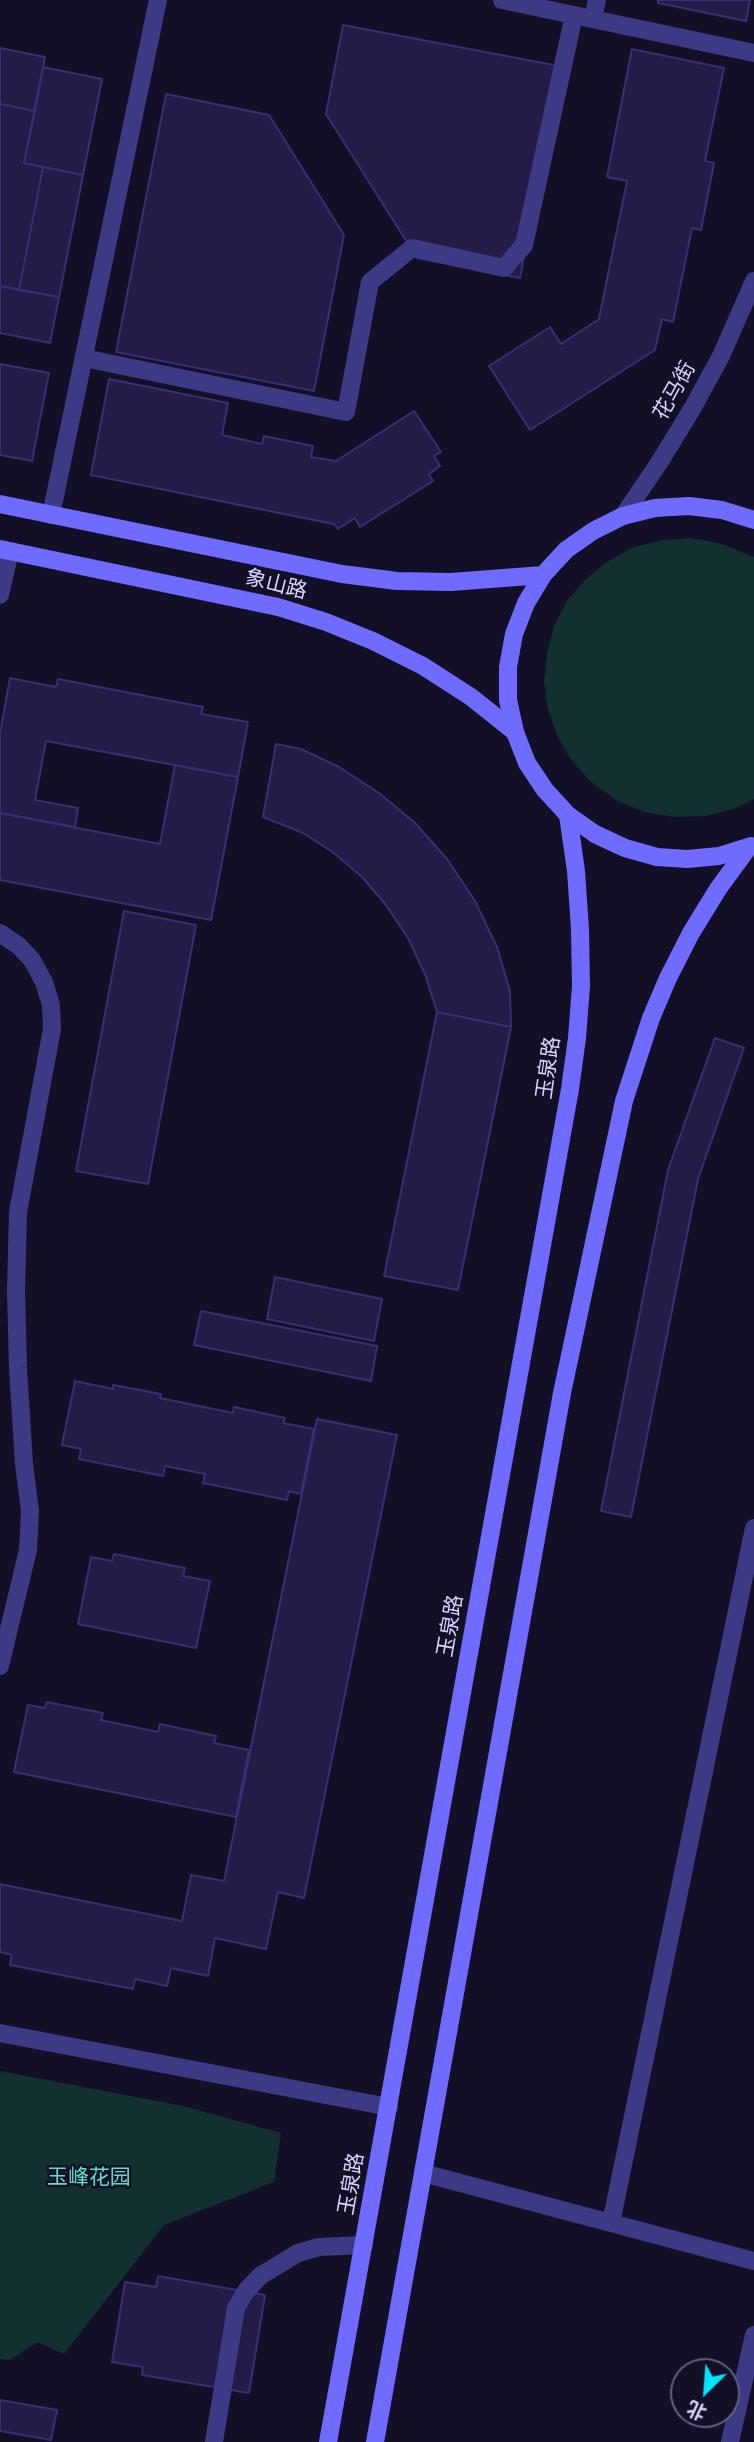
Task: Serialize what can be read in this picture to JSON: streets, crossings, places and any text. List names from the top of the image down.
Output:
{
  "streets": {
    "main road": ["象山路", "玉泉路"],
    "street": ["花马街"]
  },
  "parks": ["玉峰花园"],
  "north": "bottom left"
}
